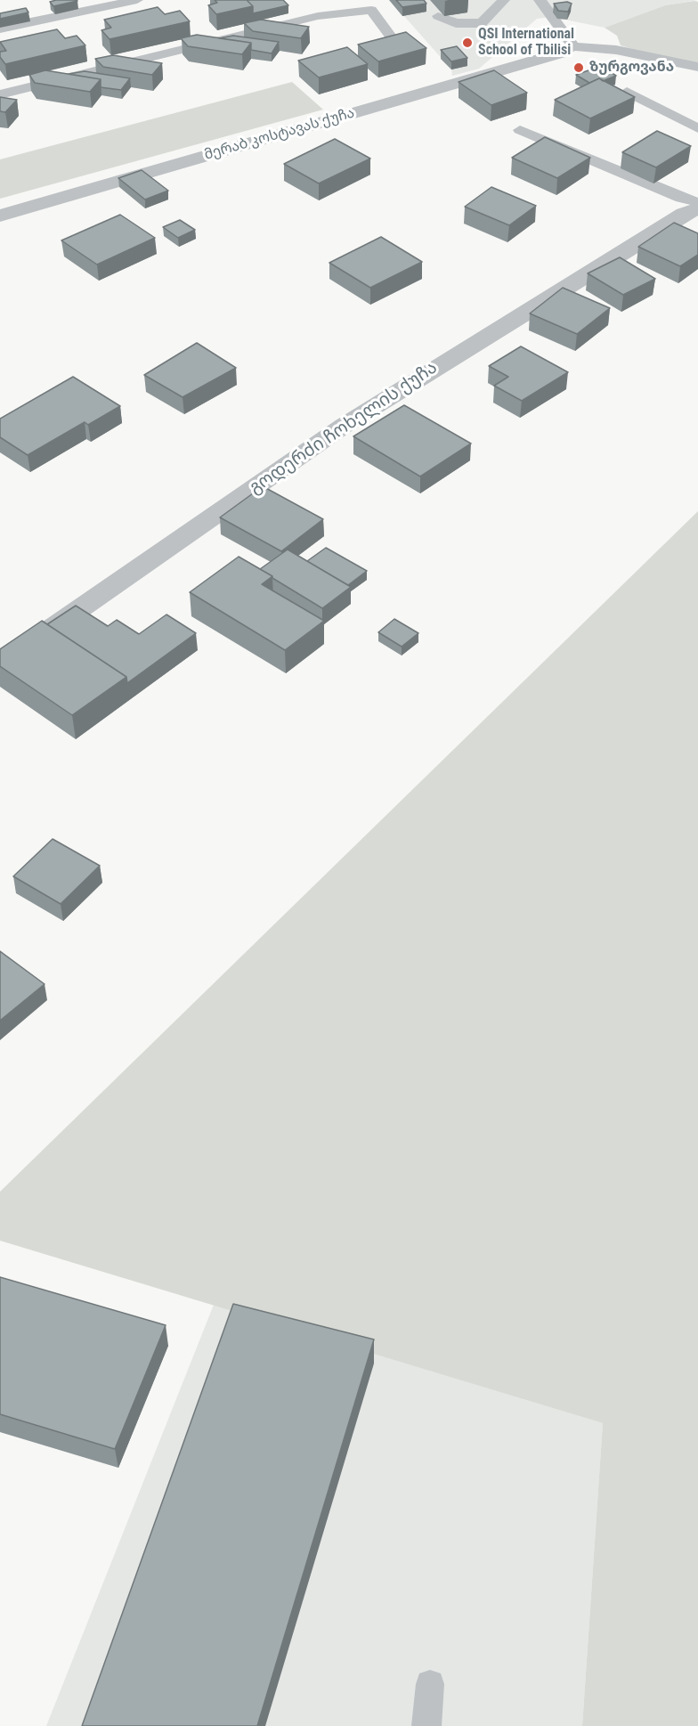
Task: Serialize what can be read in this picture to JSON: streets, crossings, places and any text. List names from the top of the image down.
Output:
{
  "streets": {
    "street": ["მერაბ კოსტავას ქუჩა", "გოდერძი ჩოხელის ქუჩა"]
  },
  "places": ["QSI International School of Tbilisi", "ზურგოვანა"]
}
